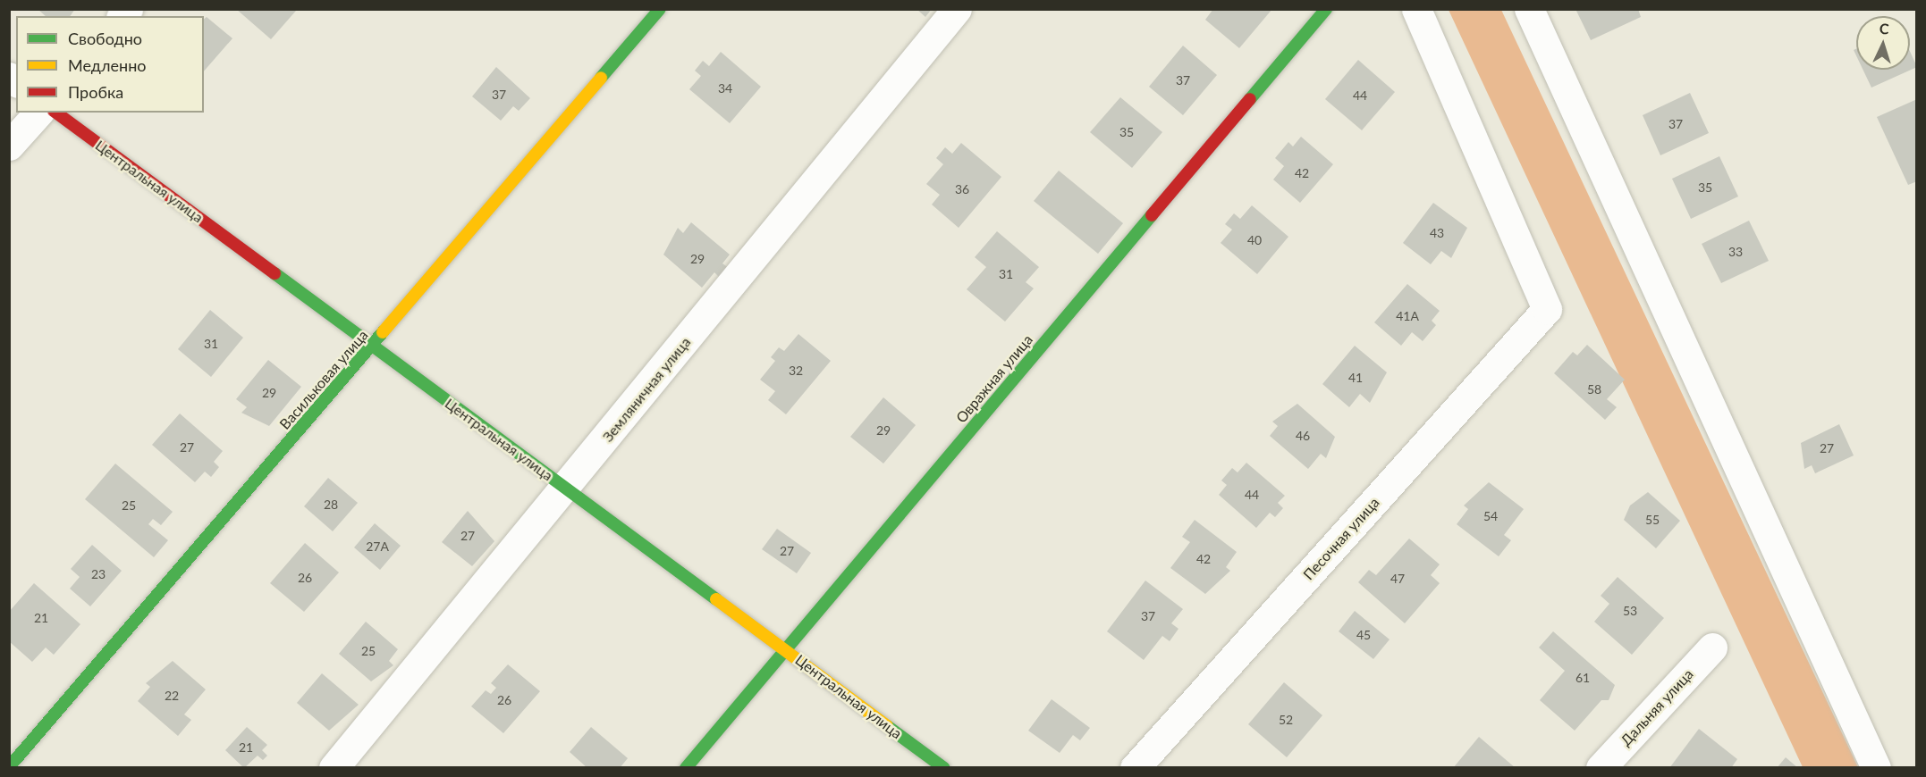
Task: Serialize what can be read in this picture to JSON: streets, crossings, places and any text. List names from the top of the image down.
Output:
{
  "streets": {
    "street": [
      "Центральная улица",
      "Овражная улица",
      "Васильковая улица",
      "Земляничная улица",
      "Песочная улица",
      "Дальняя улица"
    ]
  },
  "crossings": [
    ["Центральная улица", "Овражная улица"],
    ["Центральная улица", "Васильковая улица"],
    ["Центральная улица", "Земляничная улица"]
  ],
  "house_numbers": [
    "37",
    "34",
    "37",
    "44",
    "37",
    "35",
    "42",
    "35",
    "36",
    "43",
    "40",
    "33",
    "29",
    "31",
    "41А",
    "31",
    "32",
    "41",
    "58",
    "29",
    "29",
    "46",
    "27",
    "27",
    "44",
    "28",
    "25",
    "54",
    "55",
    "27",
    "27А",
    "27",
    "42",
    "23",
    "26",
    "47",
    "53",
    "37",
    "21",
    "45",
    "25",
    "61",
    "22",
    "26",
    "52",
    "21"
  ],
  "legend": ["Свободно", "Медленно", "Пробка"],
  "north": "top"
}
